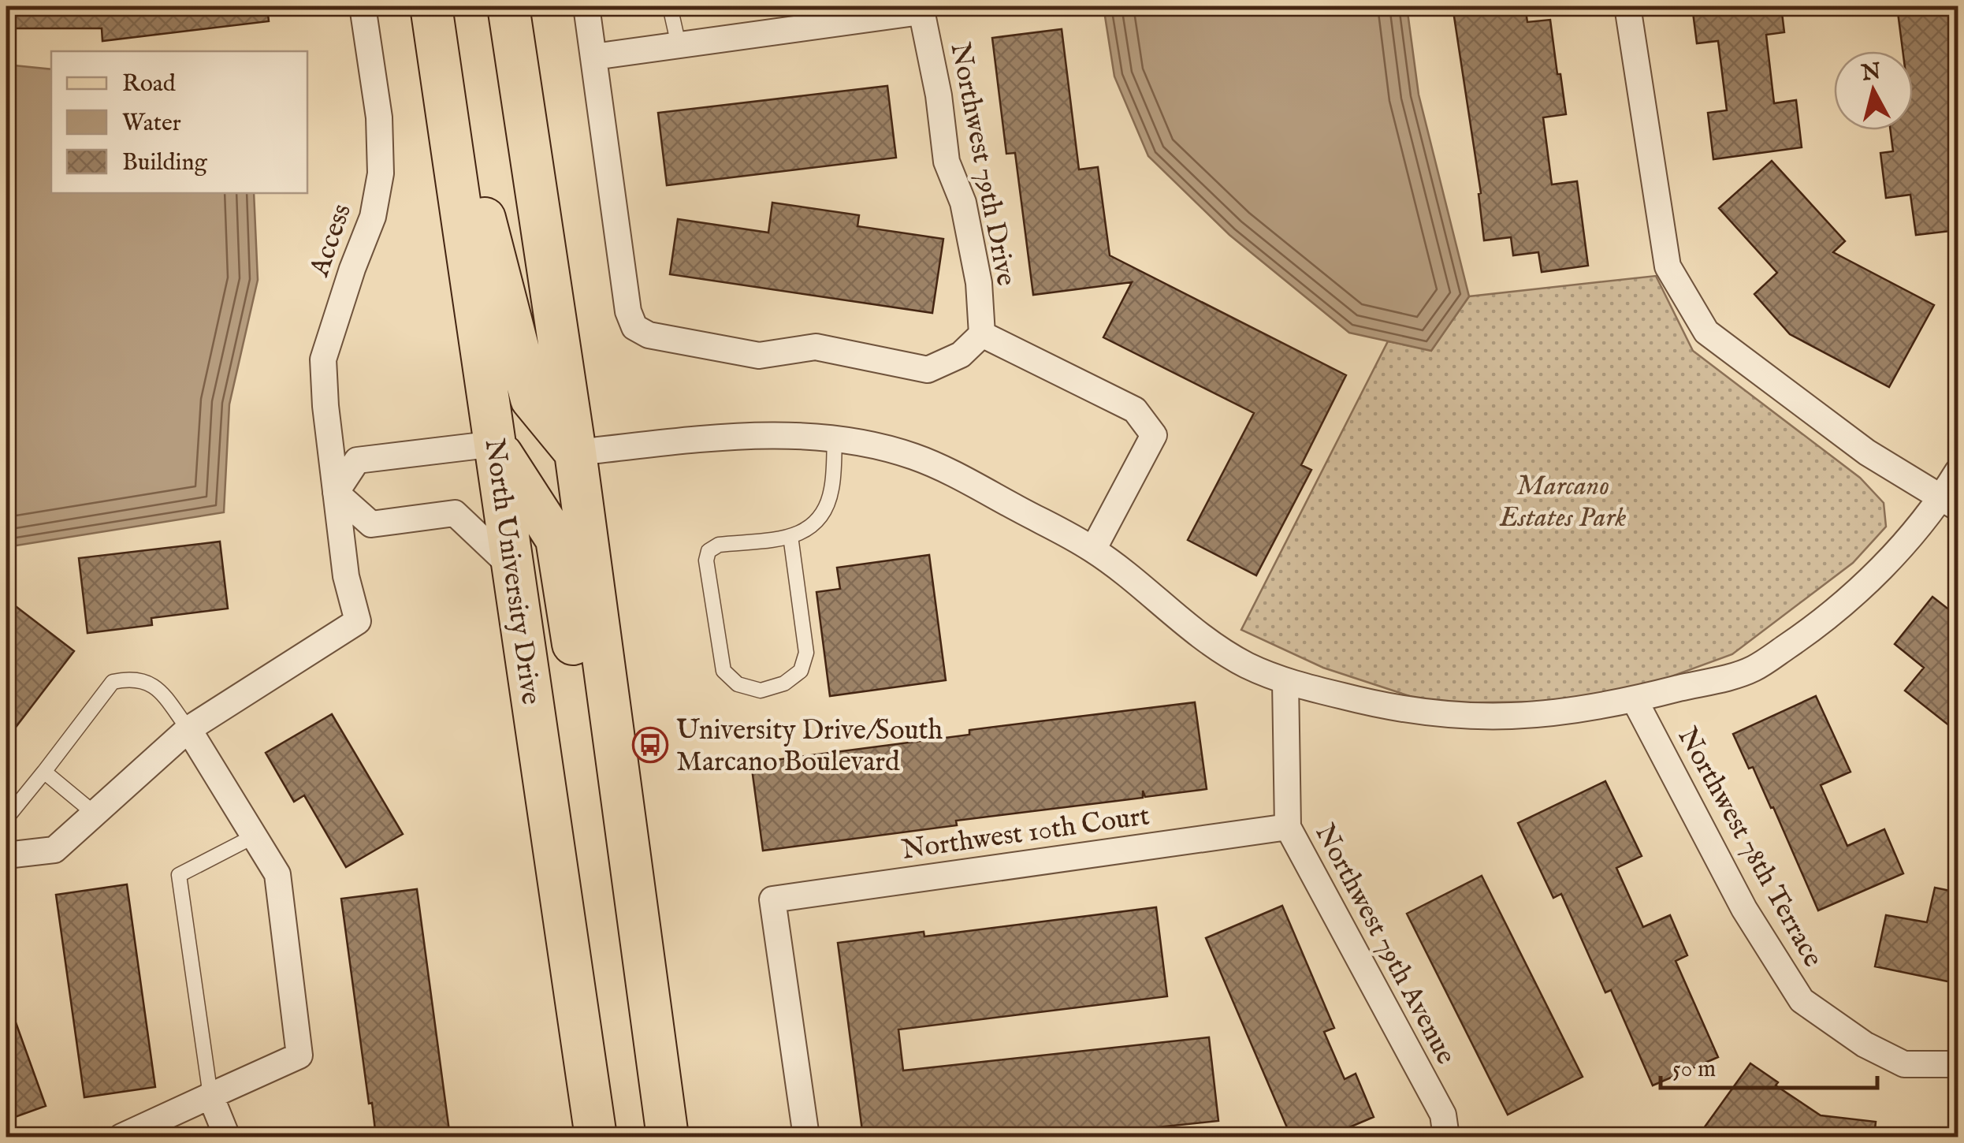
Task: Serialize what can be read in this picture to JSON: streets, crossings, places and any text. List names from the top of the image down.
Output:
{
  "streets": {
    "main road": ["North University Drive"],
    "street": [
      "Northwest 79th Drive",
      "Access",
      "Northwest 10th Court",
      "Northwest 78th Terrace",
      "Northwest 79th Avenue"
    ]
  },
  "crossings": [
    ["Northwest 10th Court", "Northwest 79th Avenue"]
  ],
  "parks": ["Marcano Estates Park"],
  "places": {
    "bus stop": ["University Drive/South Marcano Boulevard"]
  },
  "legend": ["Road", "Water", "Building"],
  "scale_bar": "50 m",
  "north": "top"
}
